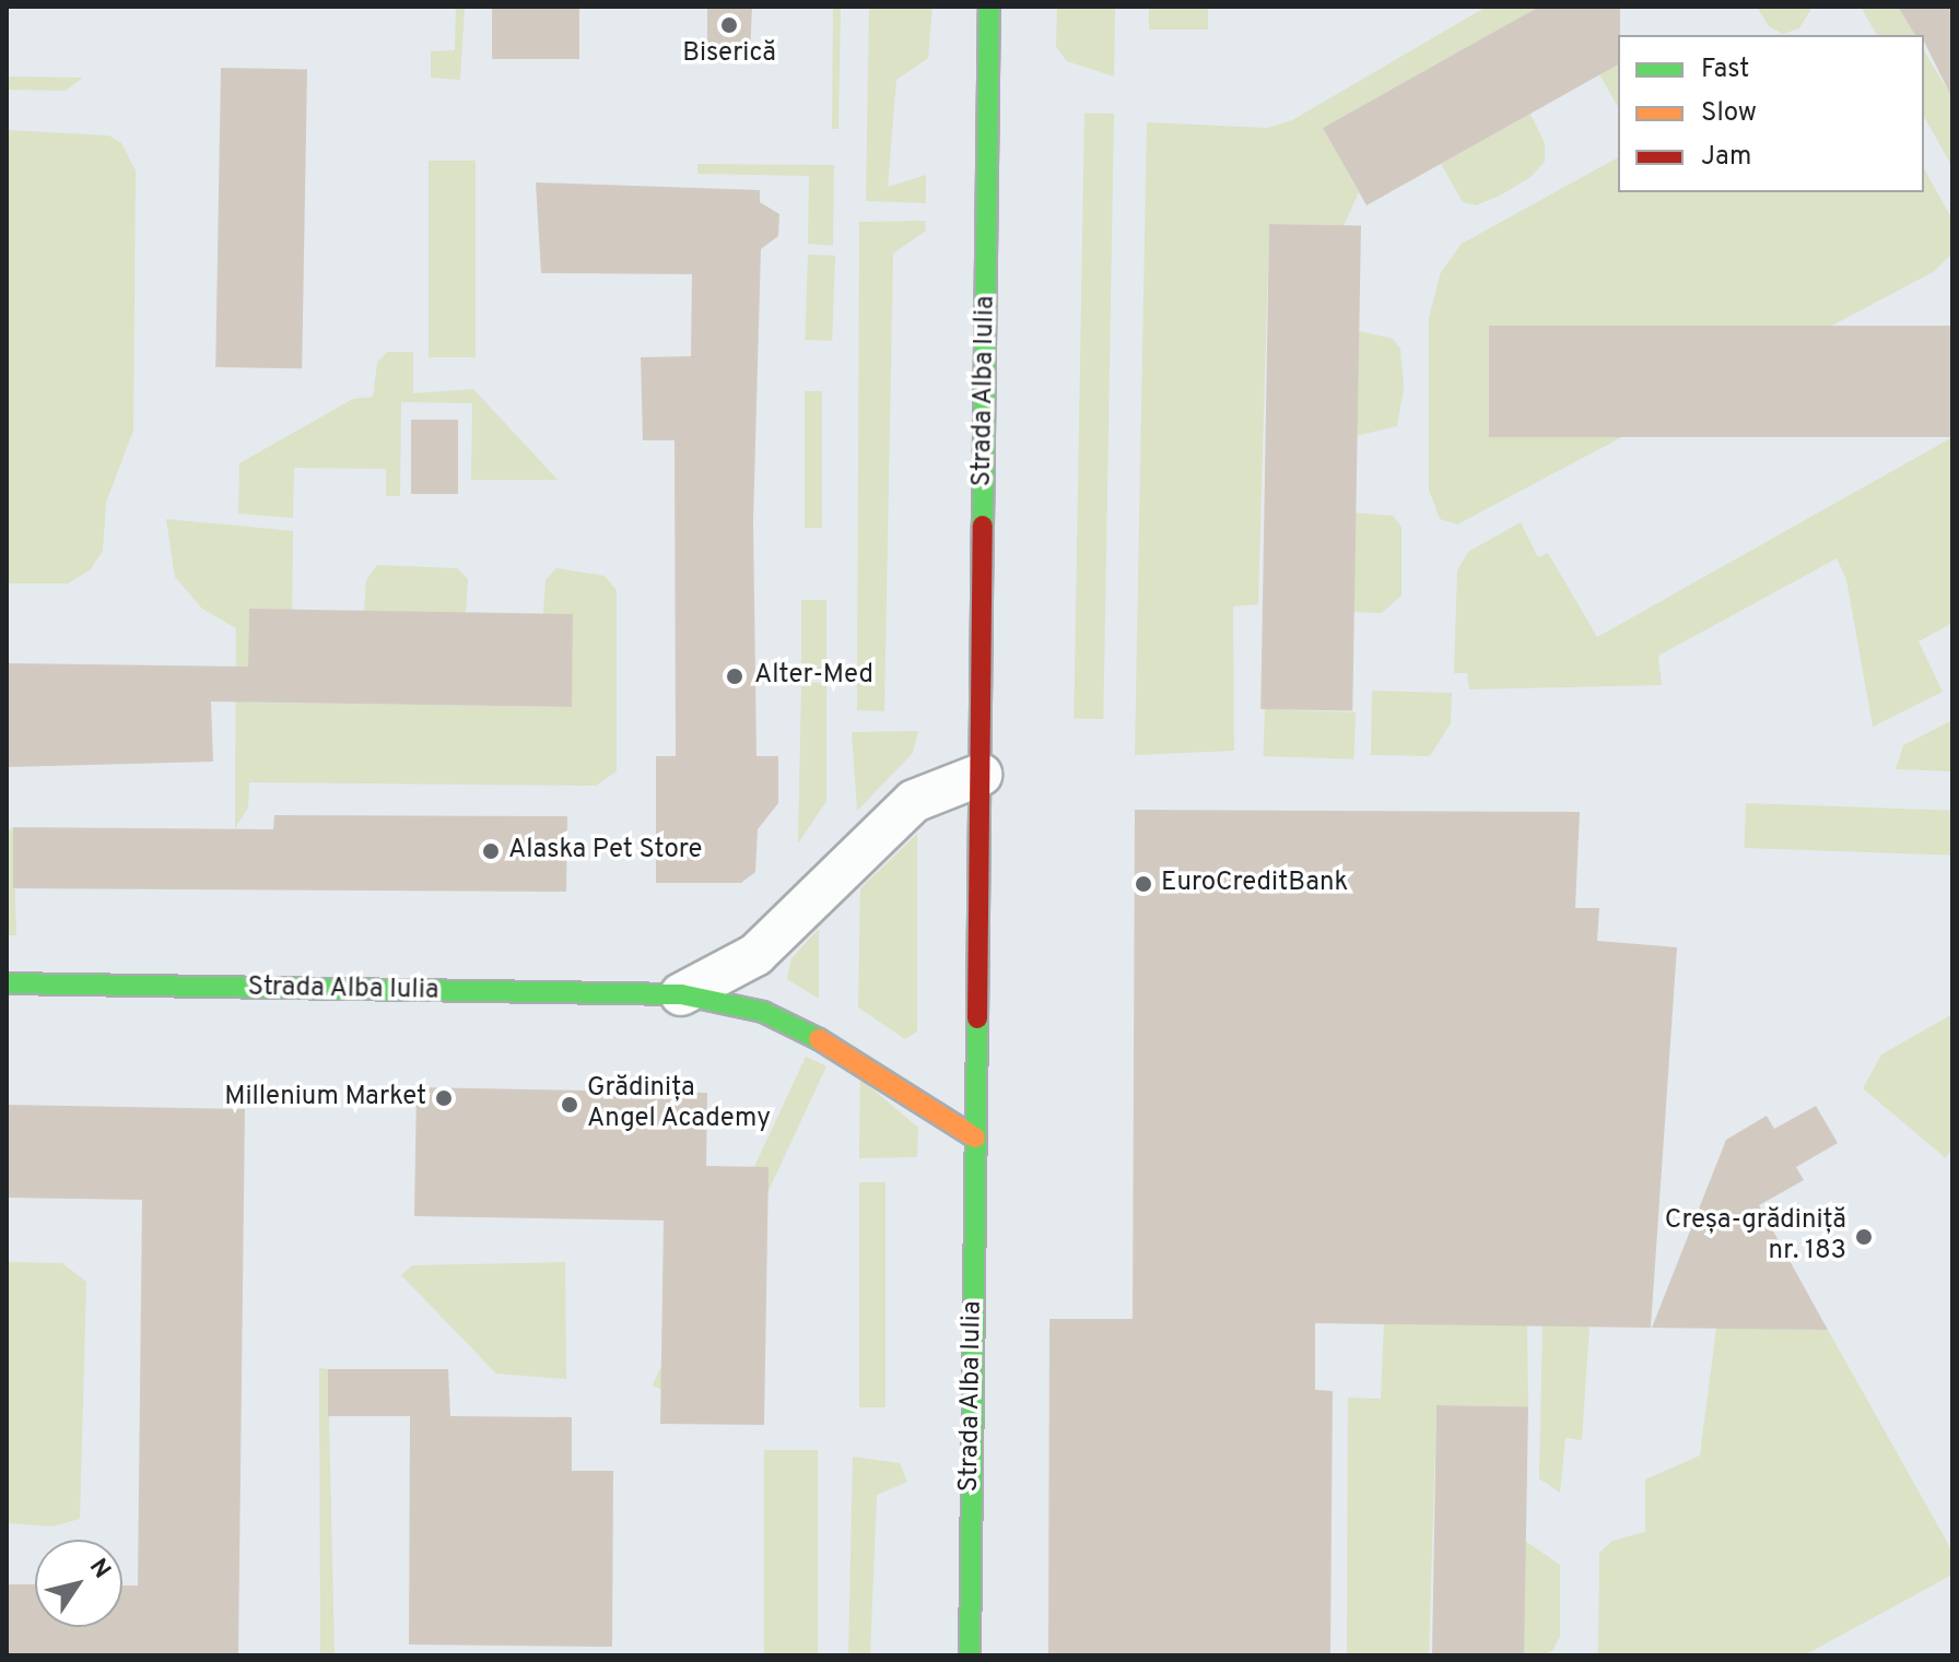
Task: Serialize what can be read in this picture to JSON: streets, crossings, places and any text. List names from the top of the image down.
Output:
{
  "streets": {
    "main road": ["Strada Alba Iulia"]
  },
  "places": [
    "Biserică",
    "Alter-Med",
    "Alaska Pet Store",
    "EuroCreditBank",
    "Millenium Market",
    "Grădinița Angel Academy",
    "Creșa-grădiniță nr. 183"
  ],
  "legend": ["Fast", "Slow", "Jam"],
  "north": "top right"
}
